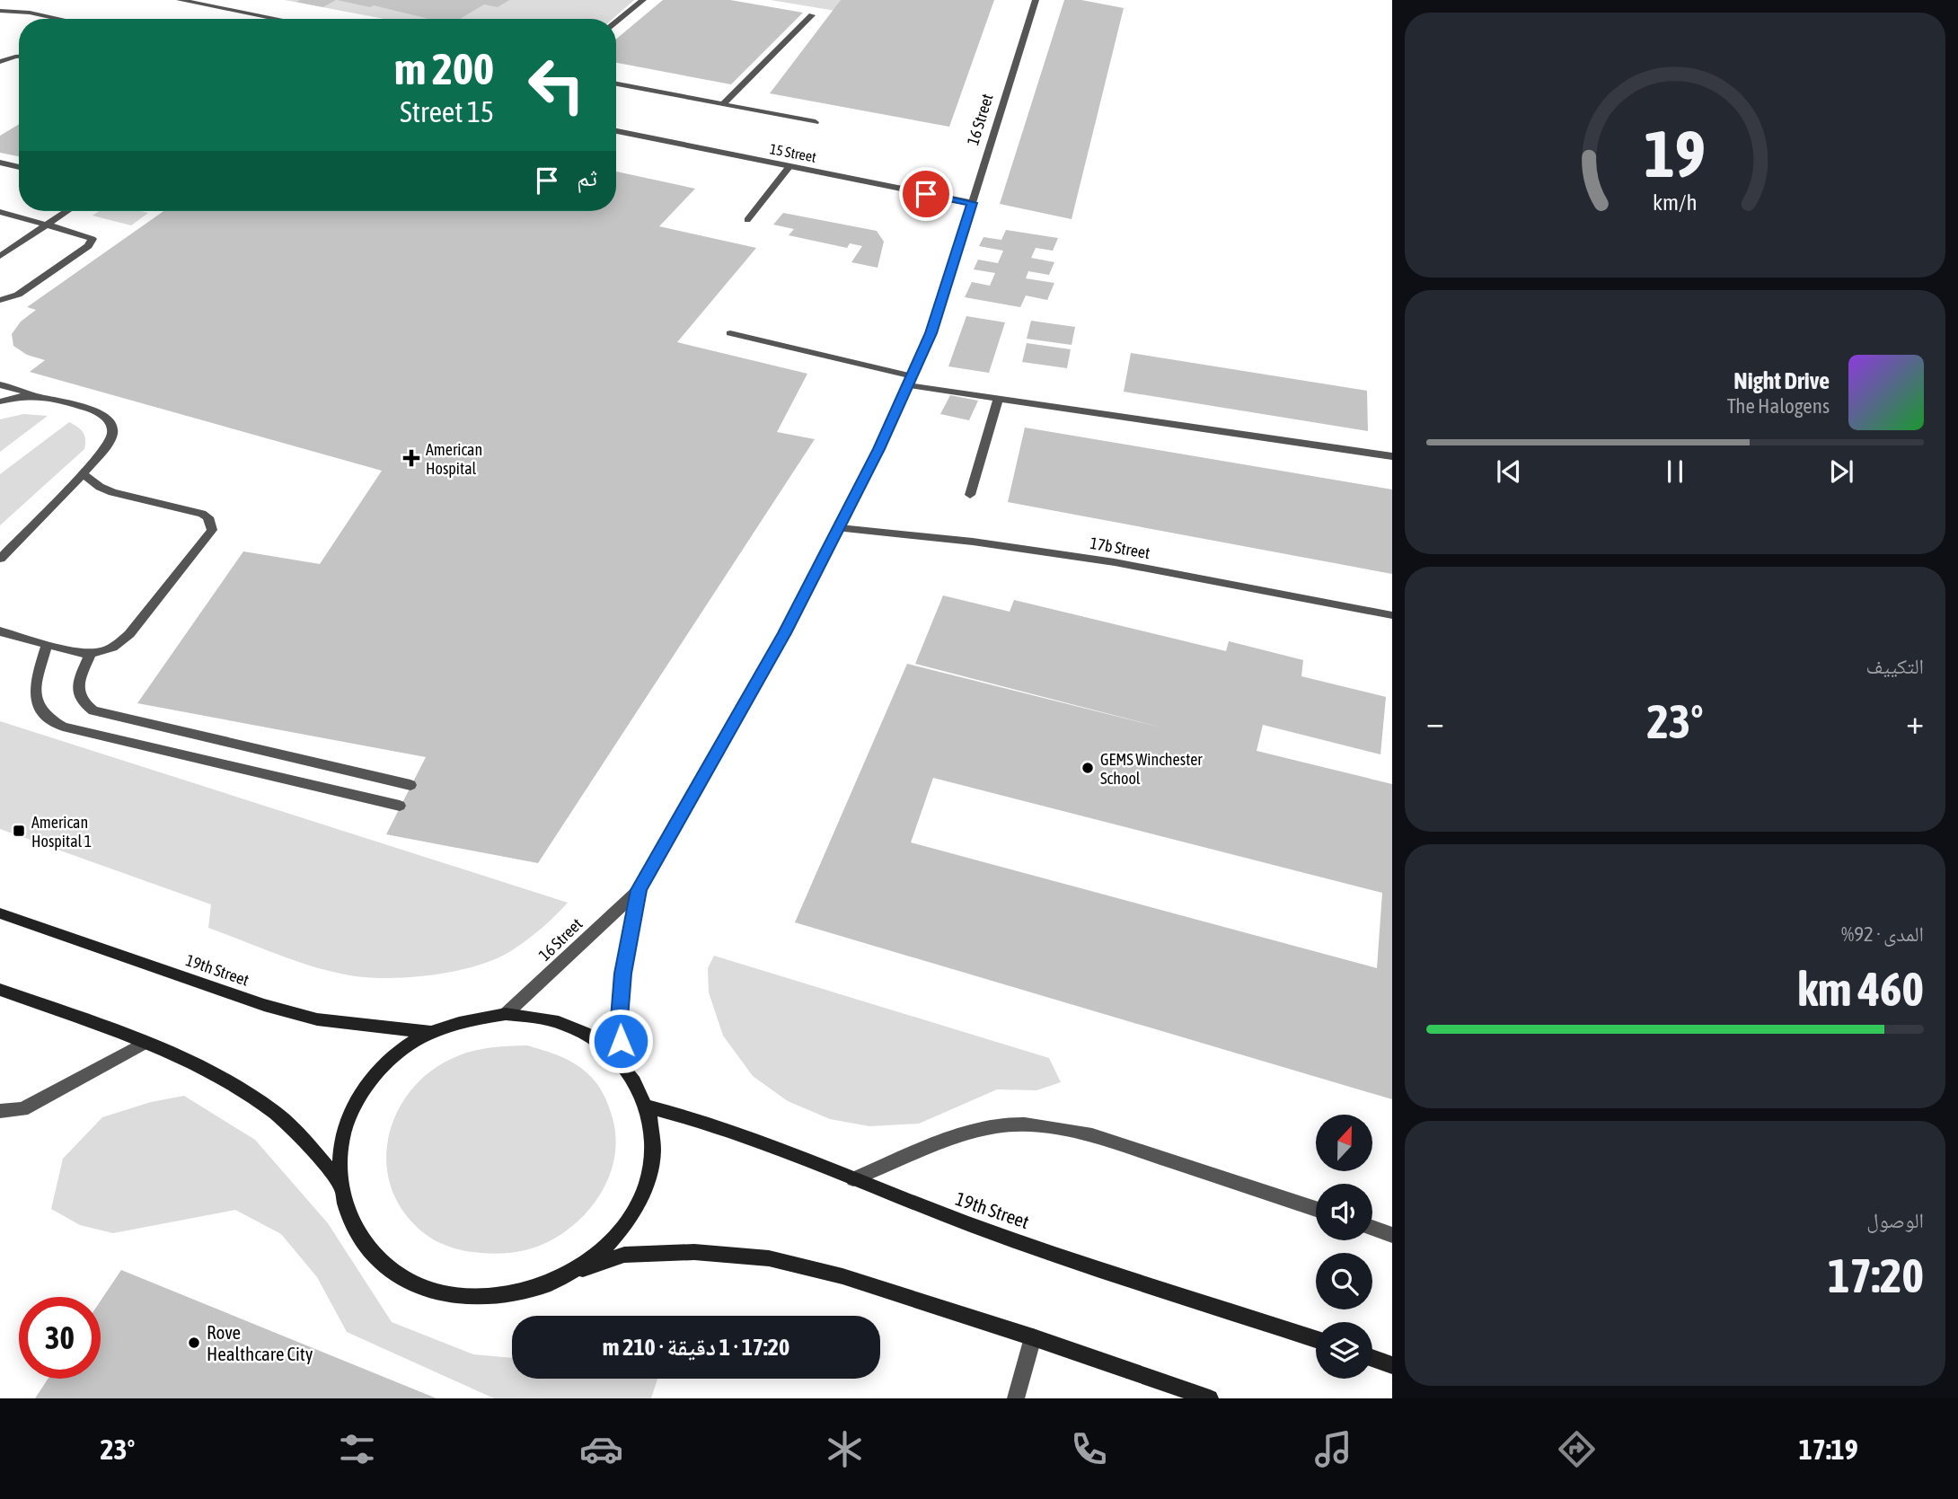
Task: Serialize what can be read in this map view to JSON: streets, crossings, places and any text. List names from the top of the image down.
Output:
{
  "streets": {
    "main road": ["19th Street"],
    "street": ["16 Street", "15 Street", "17b Street"]
  },
  "crossings": [
    ["16 Street", "15 Street"],
    ["16 Street", "17b Street"]
  ],
  "places": {
    "health": ["American Hospital"],
    "other": ["GEMS Winchester School", "Rove Healthcare City"],
    "transit": ["American Hospital 1"]
  },
  "north": "top",
  "page": {
    "turn": ["200 m", "15 Street"],
    "then": "ثم",
    "song": ["Night Drive", "The Halogens"],
    "tile": [
      "التكييف",
      ["المدى · 92%", "460 km"],
      ["الوصول", "17:20"]
    ],
    "heat": ["−", "23°", "+"],
    "limit": "30",
    "trip": "17:20 · 1 دقيقة · 210 m",
    "tabs": ["17:19", "23°"],
    "gauge": ["19", "km/h"]
  }
}
